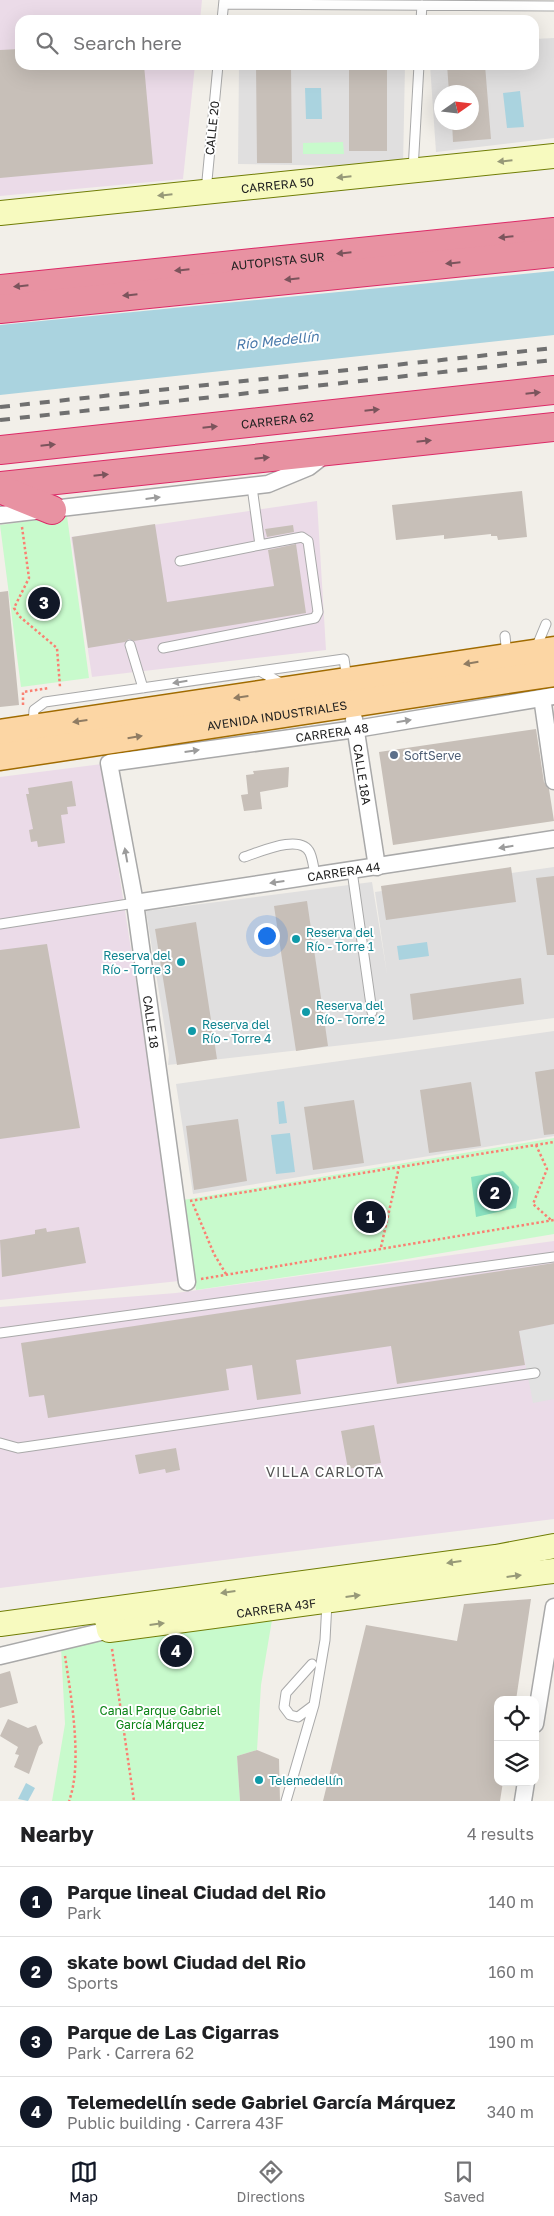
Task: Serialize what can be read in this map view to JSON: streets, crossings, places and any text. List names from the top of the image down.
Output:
{
  "streets": {
    "highway": ["AUTOPISTA SUR", "CARRERA 62"],
    "main road": ["AVENIDA INDUSTRIALES"],
    "street": [
      "CARRERA 50",
      "CARRERA 48",
      "CALLE 18A",
      "CARRERA 44",
      "CALLE 18",
      "CARRERA 43F"
    ],
    "lane": ["CALLE 20"]
  },
  "crossings": [
    ["CALLE 20", "CARRERA 50"],
    ["AVENIDA INDUSTRIALES", "CARRERA 48"],
    ["AVENIDA INDUSTRIALES", "CALLE 18A"],
    ["CARRERA 48", "CALLE 18A"],
    ["CARRERA 48", "CALLE 18"],
    ["CALLE 18A", "CARRERA 44"],
    ["CARRERA 44", "CALLE 18"]
  ],
  "one_way": ["CARRERA 50", "CARRERA 48", "CARRERA 44"],
  "districts": ["VILLA CARLOTA"],
  "water": ["Río Medellín"],
  "parks": ["Canal Parque Gabriel García Márquez"],
  "places": [
    "SoftServe",
    "Reserva del Río - Torre 1",
    "Reserva del Río - Torre 3",
    "Reserva del Río - Torre 2",
    "Reserva del Río - Torre 4",
    "Telemedellín"
  ],
  "north": "right",
  "page": {
    "search": "Search here",
    "pins": [
      "3",
      "2",
      "1",
      "4"
    ],
    "heading": ["Nearby", "4 results"],
    "list": [
      {
        "mark": "1",
        "name": "Parque lineal Ciudad del Rio",
        "note": "Park",
        "value": "140 m"
      },
      {
        "mark": "2",
        "name": "skate bowl Ciudad del Rio",
        "note": "Sports",
        "value": "160 m"
      },
      {
        "mark": "3",
        "name": "Parque de Las Cigarras",
        "note": "Park · Carrera 62",
        "value": "190 m"
      },
      {
        "mark": "4",
        "name": "Telemedellín sede Gabriel García Márquez",
        "note": "Public building · Carrera 43F",
        "value": "340 m"
      }
    ],
    "nav": ["Map", "Directions", "Saved"]
  }
}
